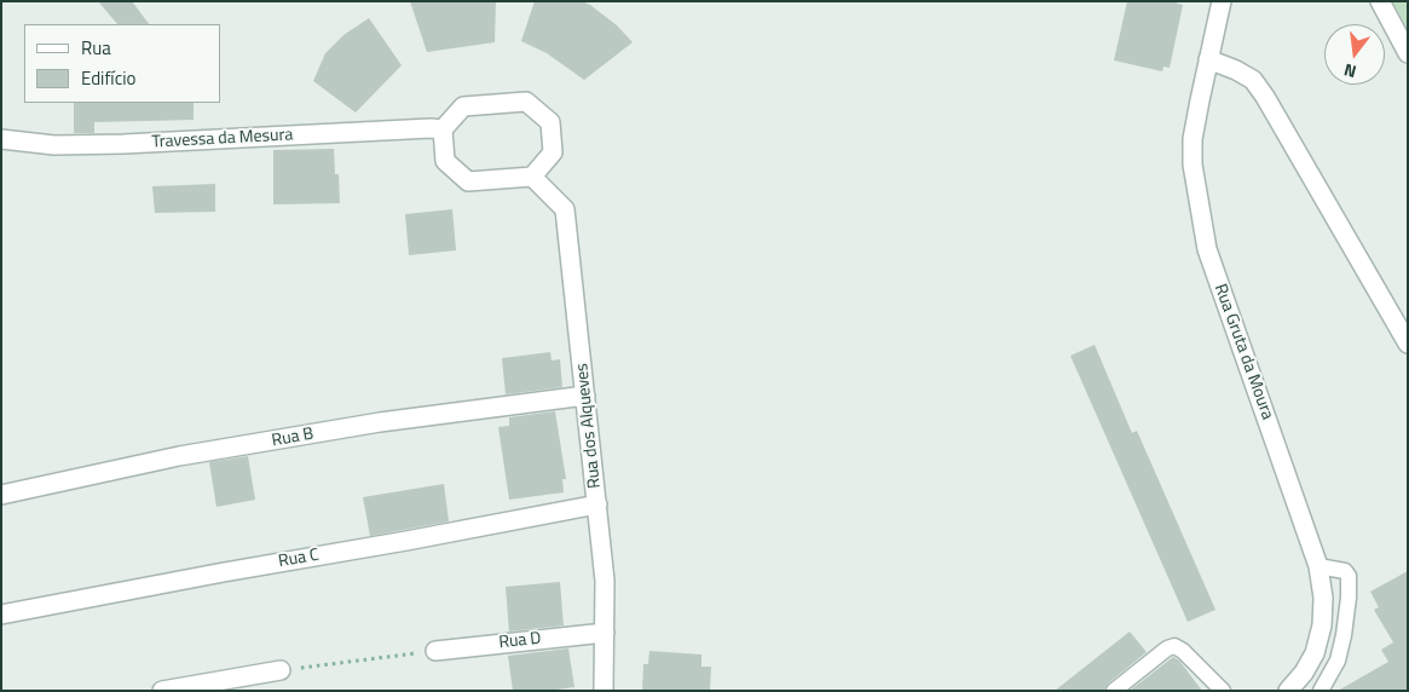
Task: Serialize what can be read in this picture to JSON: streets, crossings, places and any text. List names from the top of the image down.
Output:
{
  "streets": {
    "street": [
      "Travessa da Mesura",
      "Rua Gruta da Moura",
      "Rua dos Alqueves",
      "Rua B",
      "Rua C",
      "Rua D"
    ]
  },
  "crossings": [
    ["Travessa da Mesura", "Rua dos Alqueves"],
    ["Rua dos Alqueves", "Rua B"],
    ["Rua dos Alqueves", "Rua C"],
    ["Rua dos Alqueves", "Rua D"]
  ],
  "legend": ["Rua", "Edifício"],
  "north": "bottom"
}
